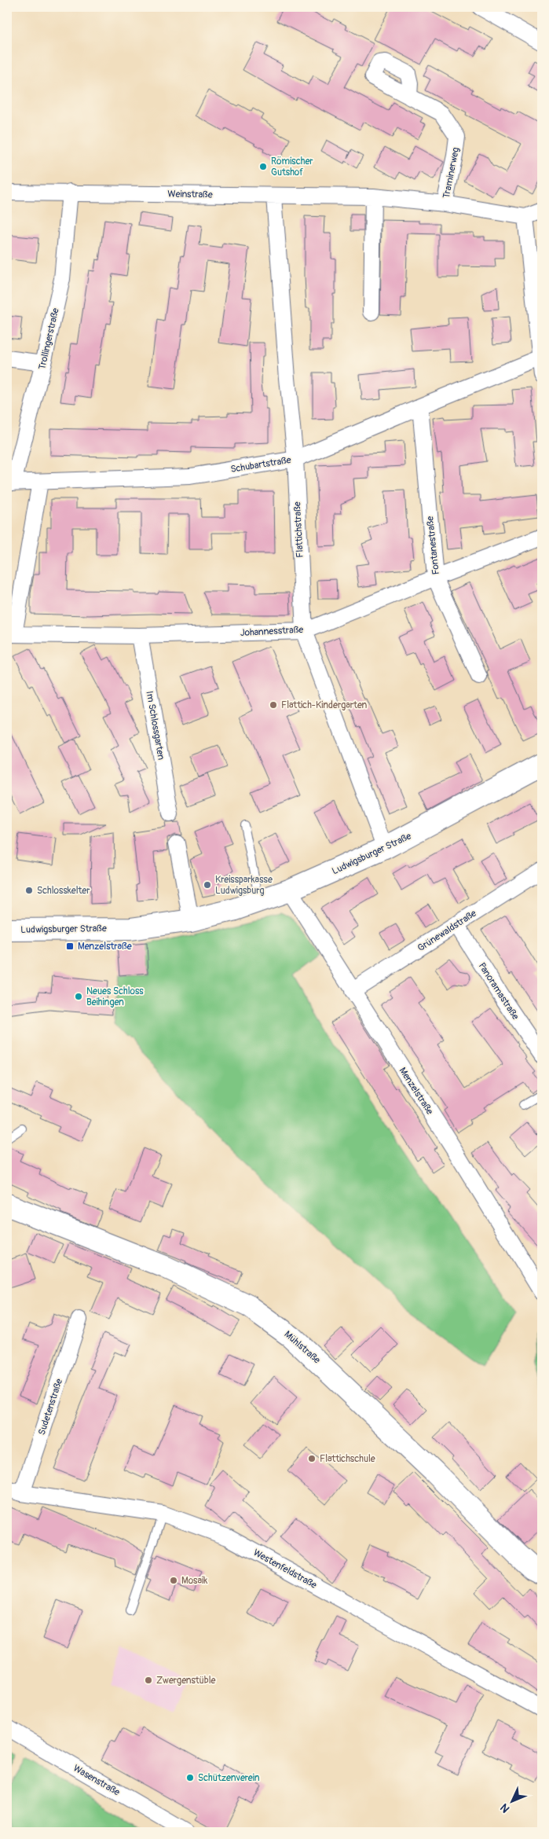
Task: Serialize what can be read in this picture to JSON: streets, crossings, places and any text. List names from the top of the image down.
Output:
{
  "streets": {
    "main road": ["Ludwigsburger Straße", "Mühlstraße"],
    "street": [
      "Traminerweg",
      "Weinstraße",
      "Trollingerstraße",
      "Schubartstraße",
      "Flattichstraße",
      "Fontanestraße",
      "Johannesstraße",
      "Im Schlossgarten",
      "Grünewaldstraße",
      "Panoramastraße",
      "Menzelstraße",
      "Sudetenstraße",
      "Westenfeldstraße",
      "Wasenstraße"
    ]
  },
  "crossings": [
    ["Traminerweg", "Weinstraße"],
    ["Weinstraße", "Trollingerstraße"],
    ["Weinstraße", "Flattichstraße"],
    ["Trollingerstraße", "Schubartstraße"],
    ["Schubartstraße", "Flattichstraße"],
    ["Schubartstraße", "Fontanestraße"],
    ["Flattichstraße", "Johannesstraße"],
    ["Flattichstraße", "Ludwigsburger Straße"],
    ["Fontanestraße", "Johannesstraße"],
    ["Johannesstraße", "Im Schlossgarten"],
    ["Ludwigsburger Straße", "Menzelstraße"],
    ["Grünewaldstraße", "Panoramastraße"],
    ["Grünewaldstraße", "Menzelstraße"],
    ["Sudetenstraße", "Westenfeldstraße"]
  ],
  "places": {
    "other": [
      "Römischer Gutshof",
      "Flattich-Kindergarten",
      "Kreissparkasse Ludwigsburg",
      "Schlosskelter",
      "Neues Schloss Beihingen",
      "Flattichschule",
      "Mosaik",
      "Zwergenstüble",
      "Schützenverein"
    ],
    "transit": ["Menzelstraße"]
  },
  "north": "bottom left"
}
